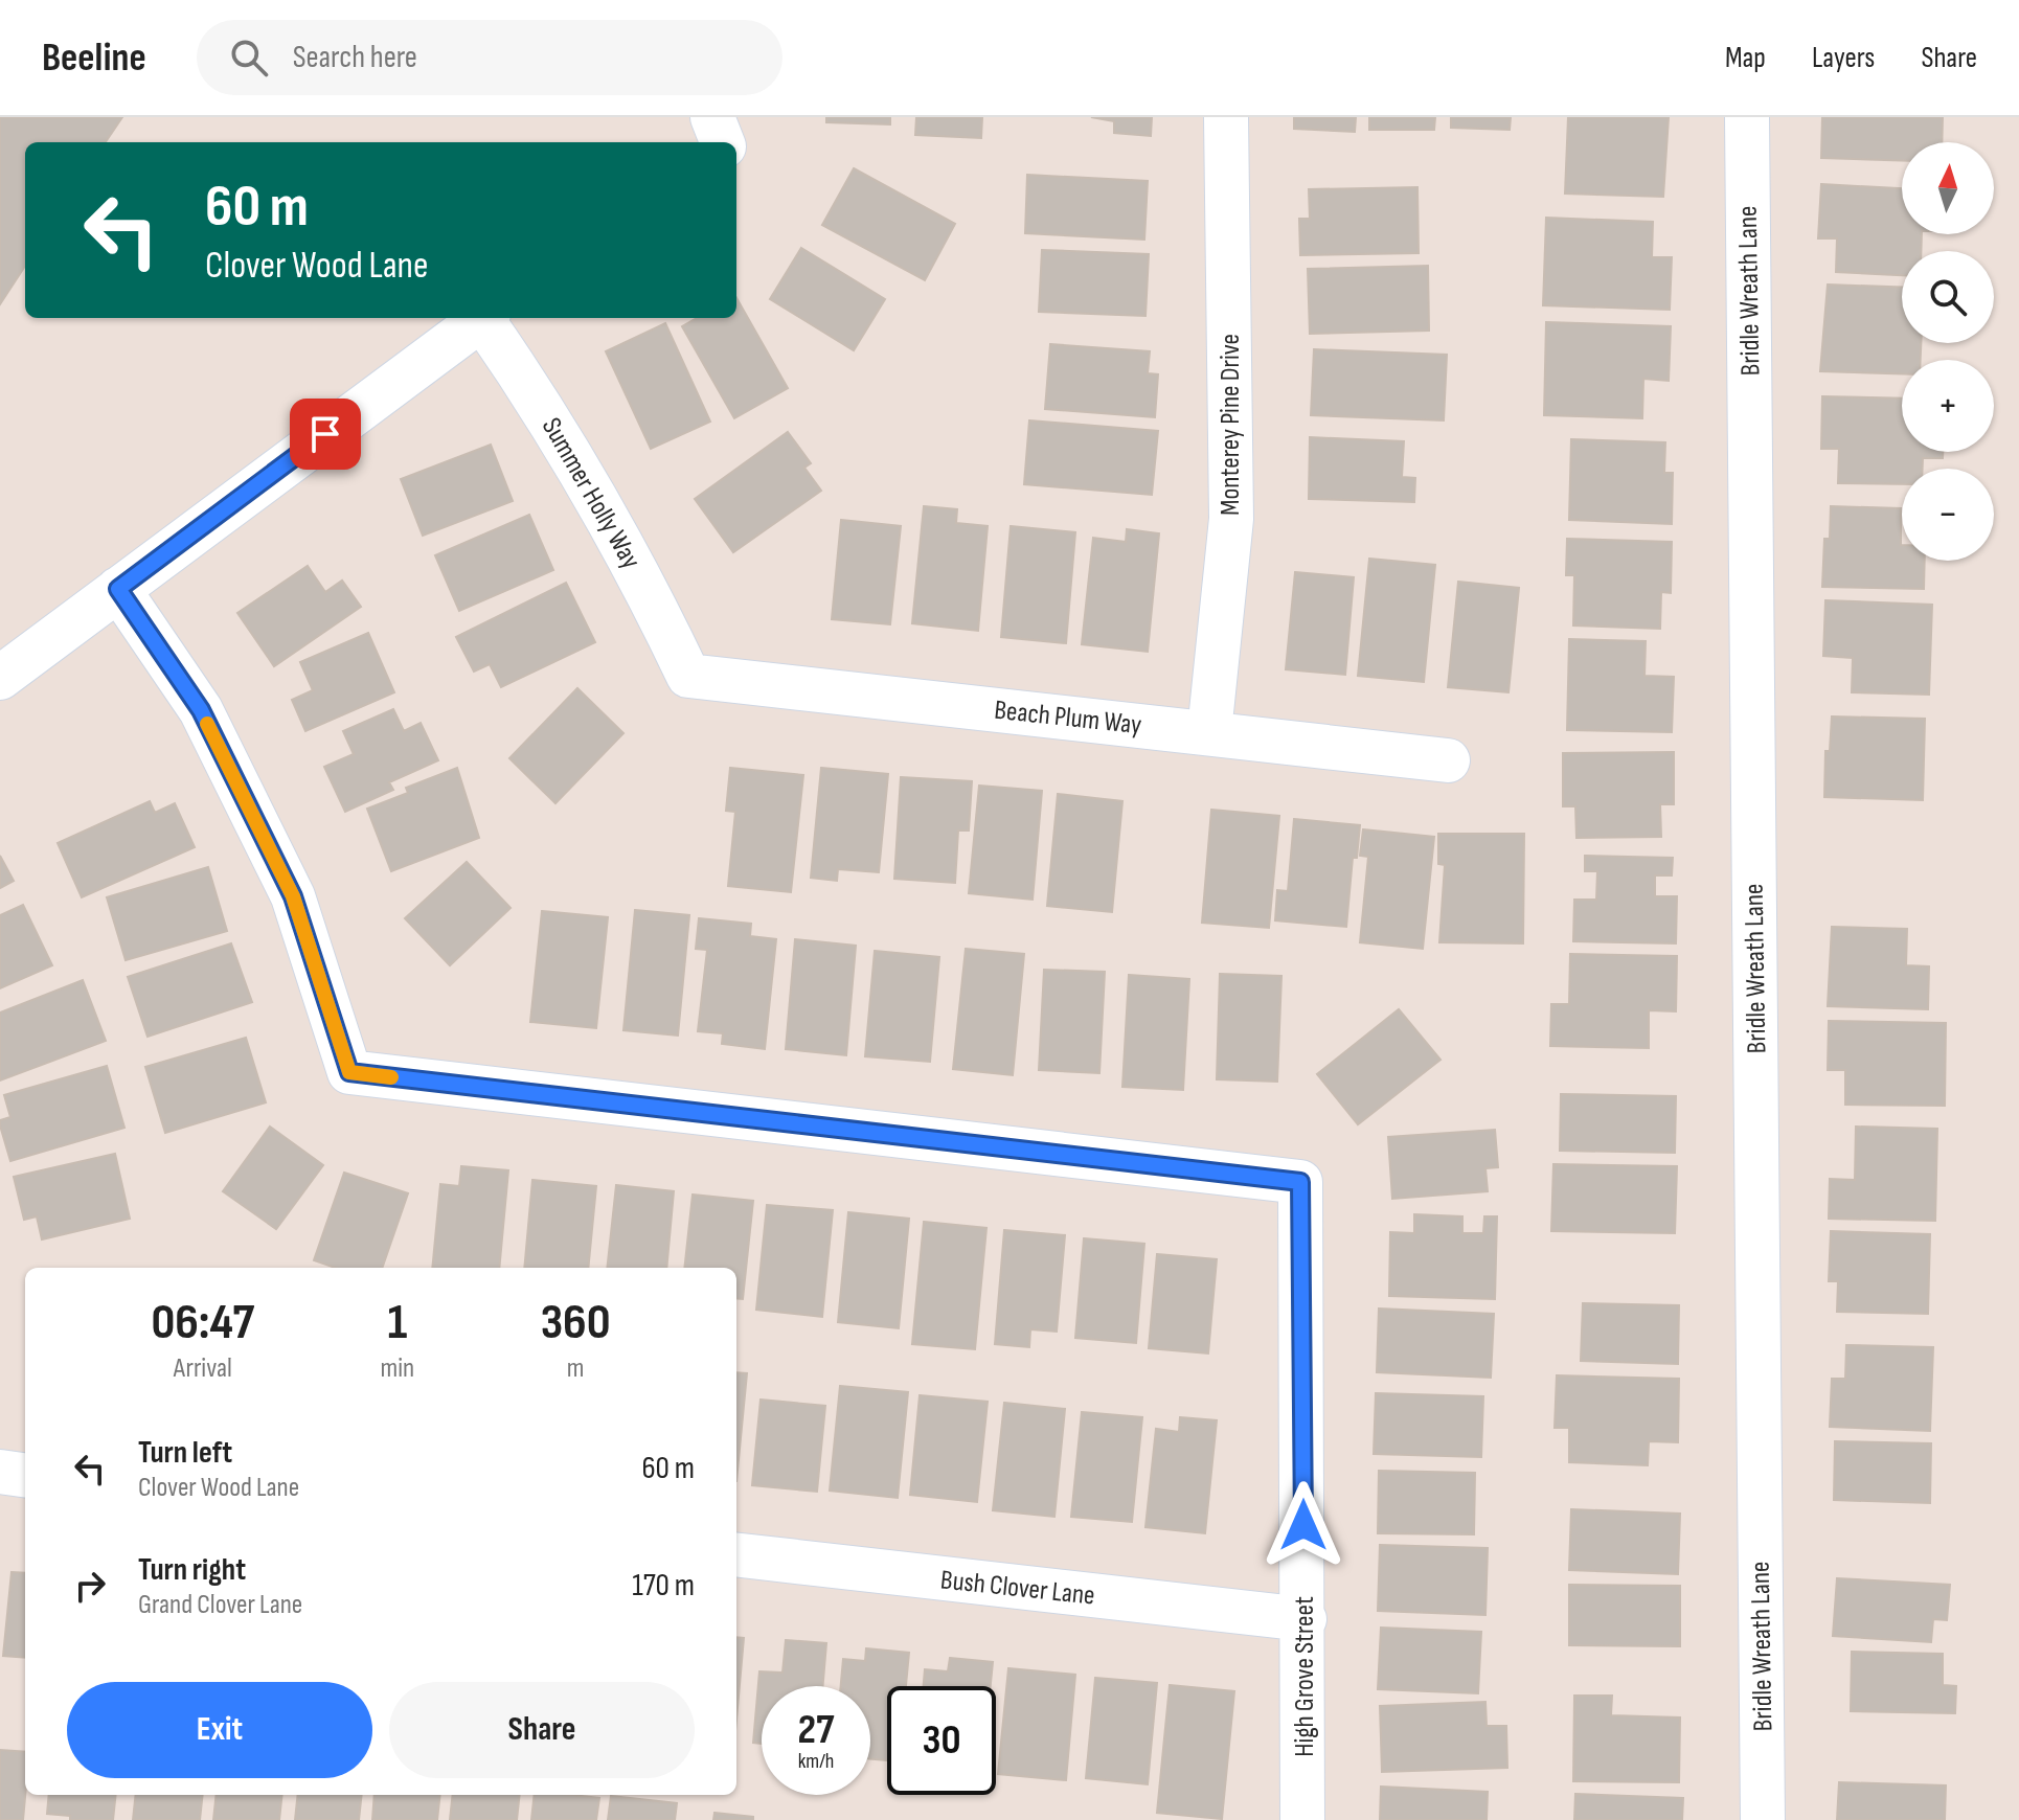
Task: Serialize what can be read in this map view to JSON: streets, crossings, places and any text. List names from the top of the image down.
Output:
{
  "streets": {
    "street": [
      "Bridle Wreath Lane",
      "Monterey Pine Drive",
      "Summer Holly Way",
      "Beach Plum Way",
      "Bush Clover Lane",
      "High Grove Street"
    ]
  },
  "crossings": [
    ["Monterey Pine Drive", "Beach Plum Way"],
    ["Summer Holly Way", "Beach Plum Way"],
    ["Bush Clover Lane", "High Grove Street"]
  ],
  "north": "top",
  "page": {
    "header": "Beeline",
    "search": "Search here",
    "nav": ["Map", "Layers", "Share"],
    "map_buttons": ["+", "−"],
    "turn": ["60 m", "Clover Wood Lane"],
    "eta": [
      "06:47",
      "Arrival",
      "1",
      "min",
      "360",
      "m"
    ],
    "list": [
      {
        "name": "Turn left",
        "note": "Clover Wood Lane",
        "value": "60 m"
      },
      {
        "name": "Turn right",
        "note": "Grand Clover Lane",
        "value": "170 m"
      }
    ],
    "buttons": ["Exit", "Share"],
    "speed": "27 km/h",
    "limit": "30"
  }
}
